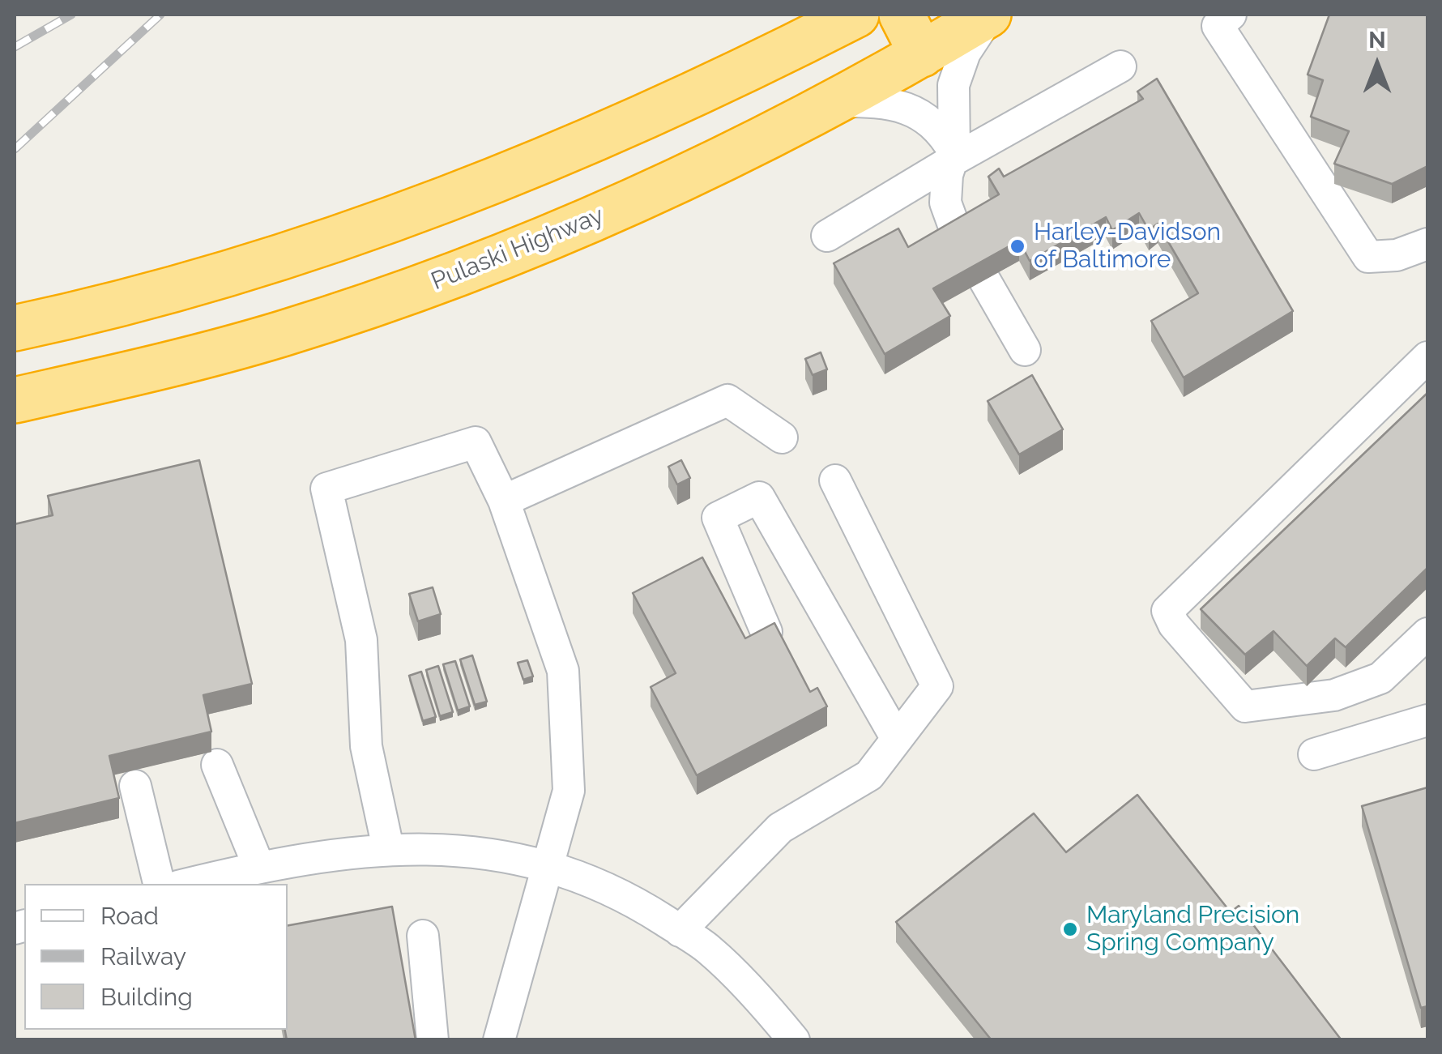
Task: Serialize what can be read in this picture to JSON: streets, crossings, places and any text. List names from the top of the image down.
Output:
{
  "streets": {
    "highway": ["Pulaski Highway"]
  },
  "places": ["Harley-Davidson of Baltimore", "Maryland Precision Spring Company"],
  "legend": ["Road", "Railway", "Building"],
  "north": "top"
}
